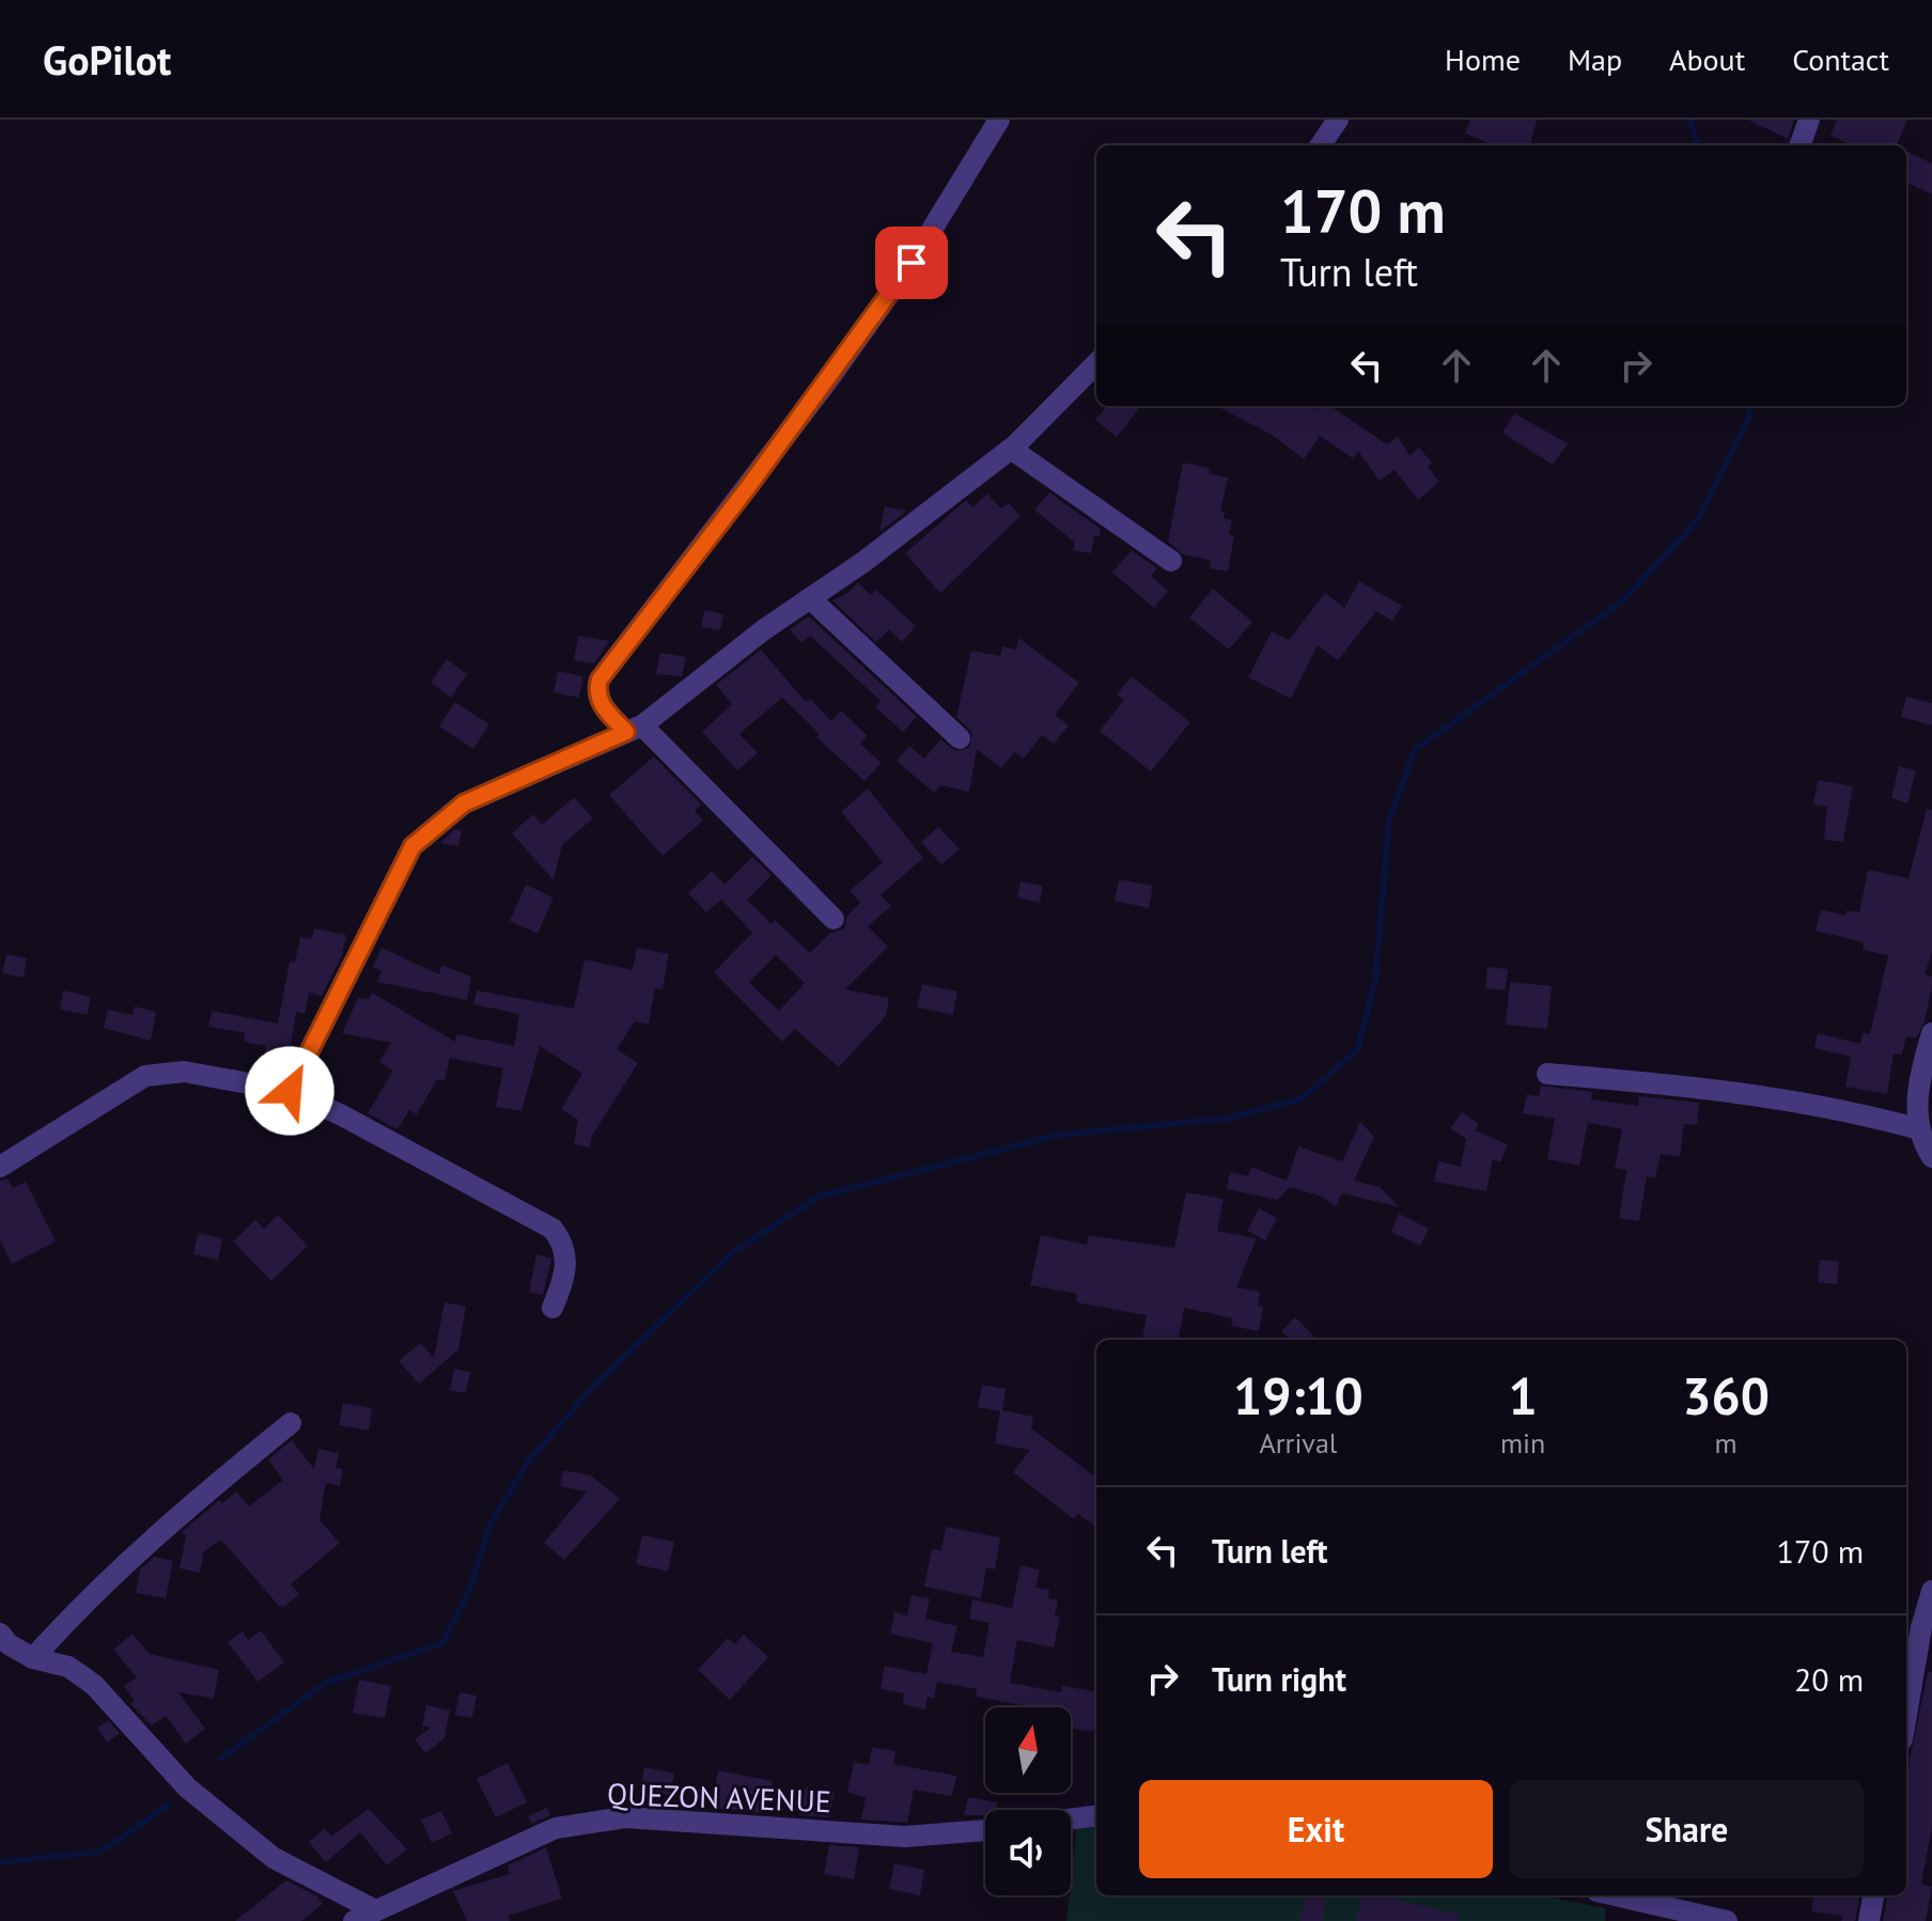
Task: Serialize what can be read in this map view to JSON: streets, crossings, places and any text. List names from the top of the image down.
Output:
{
  "streets": {
    "street": ["QUEZON AVENUE"]
  },
  "north": "top",
  "page": {
    "header": "GoPilot",
    "nav": [
      "Home",
      "Map",
      "About",
      "Contact"
    ],
    "turn": ["170 m", "Turn left"],
    "eta": [
      "19:10",
      "Arrival",
      "1",
      "min",
      "360",
      "m"
    ],
    "list": [
      {
        "name": "Turn left",
        "value": "170 m"
      },
      {
        "name": "Turn right",
        "value": "20 m"
      }
    ],
    "buttons": ["Exit", "Share"]
  }
}
